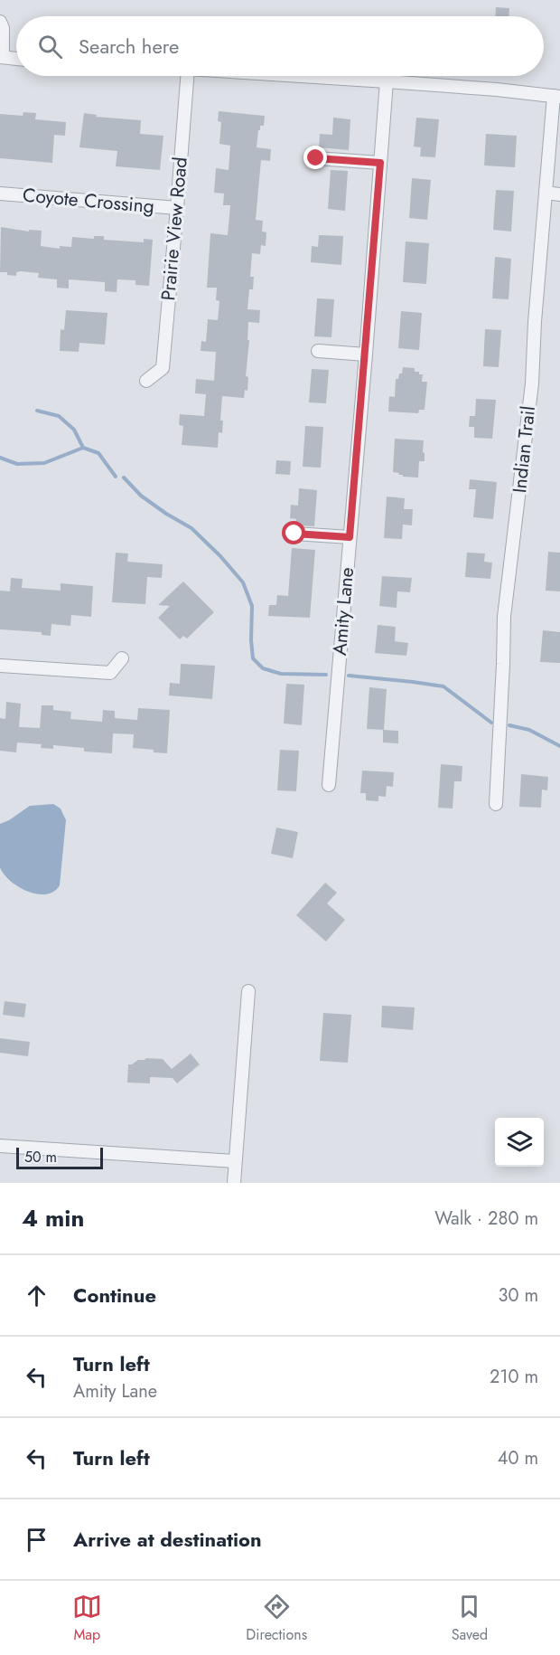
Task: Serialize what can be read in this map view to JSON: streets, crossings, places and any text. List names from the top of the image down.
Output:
{
  "streets": {
    "street": [
      "Coyote Crossing",
      "Prairie View Road",
      "Indian Trail",
      "Amity Lane"
    ]
  },
  "crossings": [
    ["Coyote Crossing", "Prairie View Road"]
  ],
  "scale_bar": "50 m",
  "page": {
    "search": "Search here",
    "scale": "50 m",
    "heading": ["4 min", "Walk · 280 m"],
    "list": [
      ["Continue", "30 m"],
      ["Turn left", "Amity Lane", "210 m"],
      ["Turn left", "40 m"],
      "Arrive at destination"
    ],
    "nav": ["Map", "Directions", "Saved"]
  }
}
